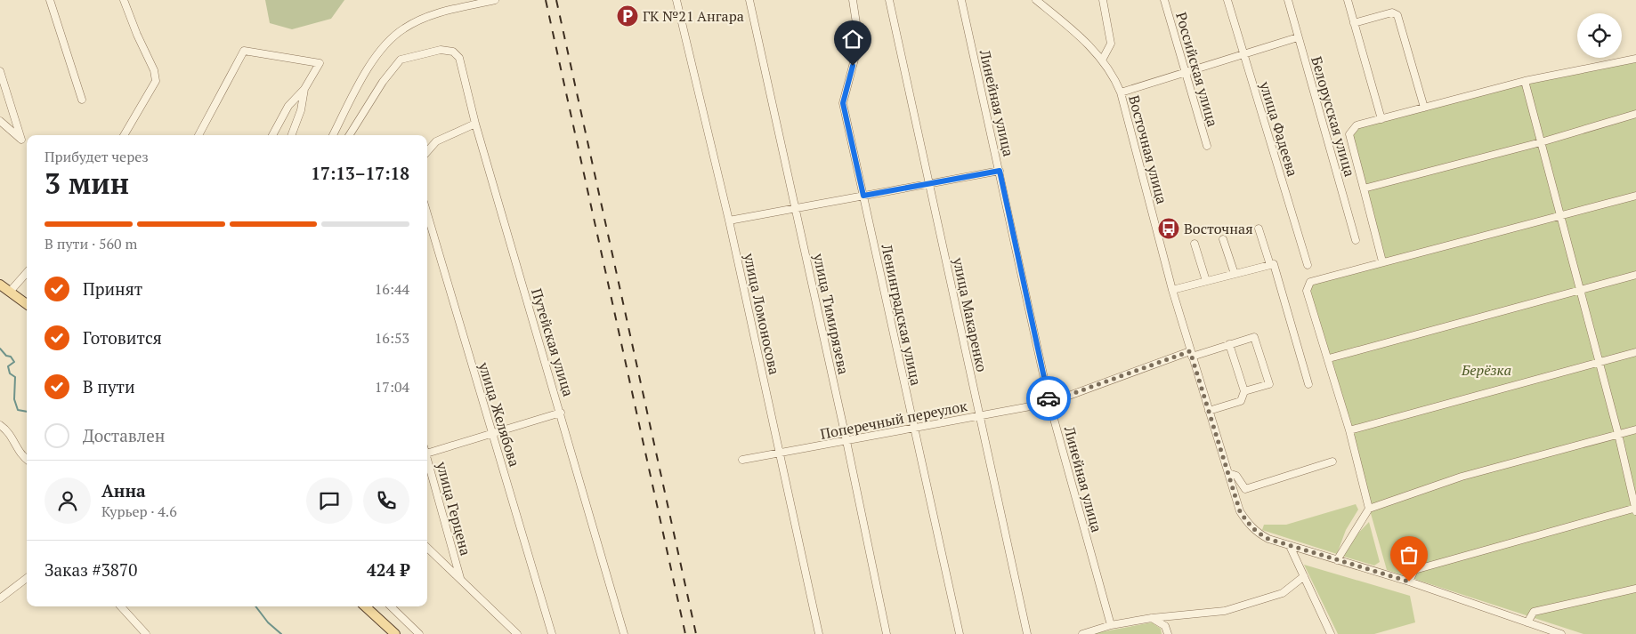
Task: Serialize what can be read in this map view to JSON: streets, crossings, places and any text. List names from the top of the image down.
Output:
{
  "streets": {
    "street": [
      "Российская улица",
      "Линейная улица",
      "Белорусская улица",
      "улица Фадеева",
      "Восточная улица",
      "улица Ломоносова",
      "улица Тимирязева",
      "Ленинградская улица",
      "улица Макаренко",
      "Путейская улица",
      "улица Желябова",
      "Поперечный переулок",
      "улица Герцена"
    ]
  },
  "crossings": [
    ["Линейная улица", "Поперечный переулок"],
    ["Восточная улица", "Поперечный переулок"],
    ["улица Ломоносова", "Поперечный переулок"],
    ["улица Тимирязева", "Поперечный переулок"],
    ["Ленинградская улица", "Поперечный переулок"],
    ["улица Макаренко", "Поперечный переулок"]
  ],
  "parks": ["Берёзка"],
  "places": {
    "parking": ["ГК №21 Ангара"],
    "bus stop": ["Восточная"]
  },
  "page": {
    "heading": ["3 мин", "Прибудет через", "17:13–17:18"],
    "panel": [
      "Анна",
      "Курьер · 4.6",
      "Заказ #3870",
      "424 ₽"
    ],
    "bar": "В пути · 560 m",
    "list": [
      ["Принят", "16:44"],
      ["Готовится", "16:53"],
      ["В пути", "17:04"],
      "Доставлен"
    ]
  }
}
